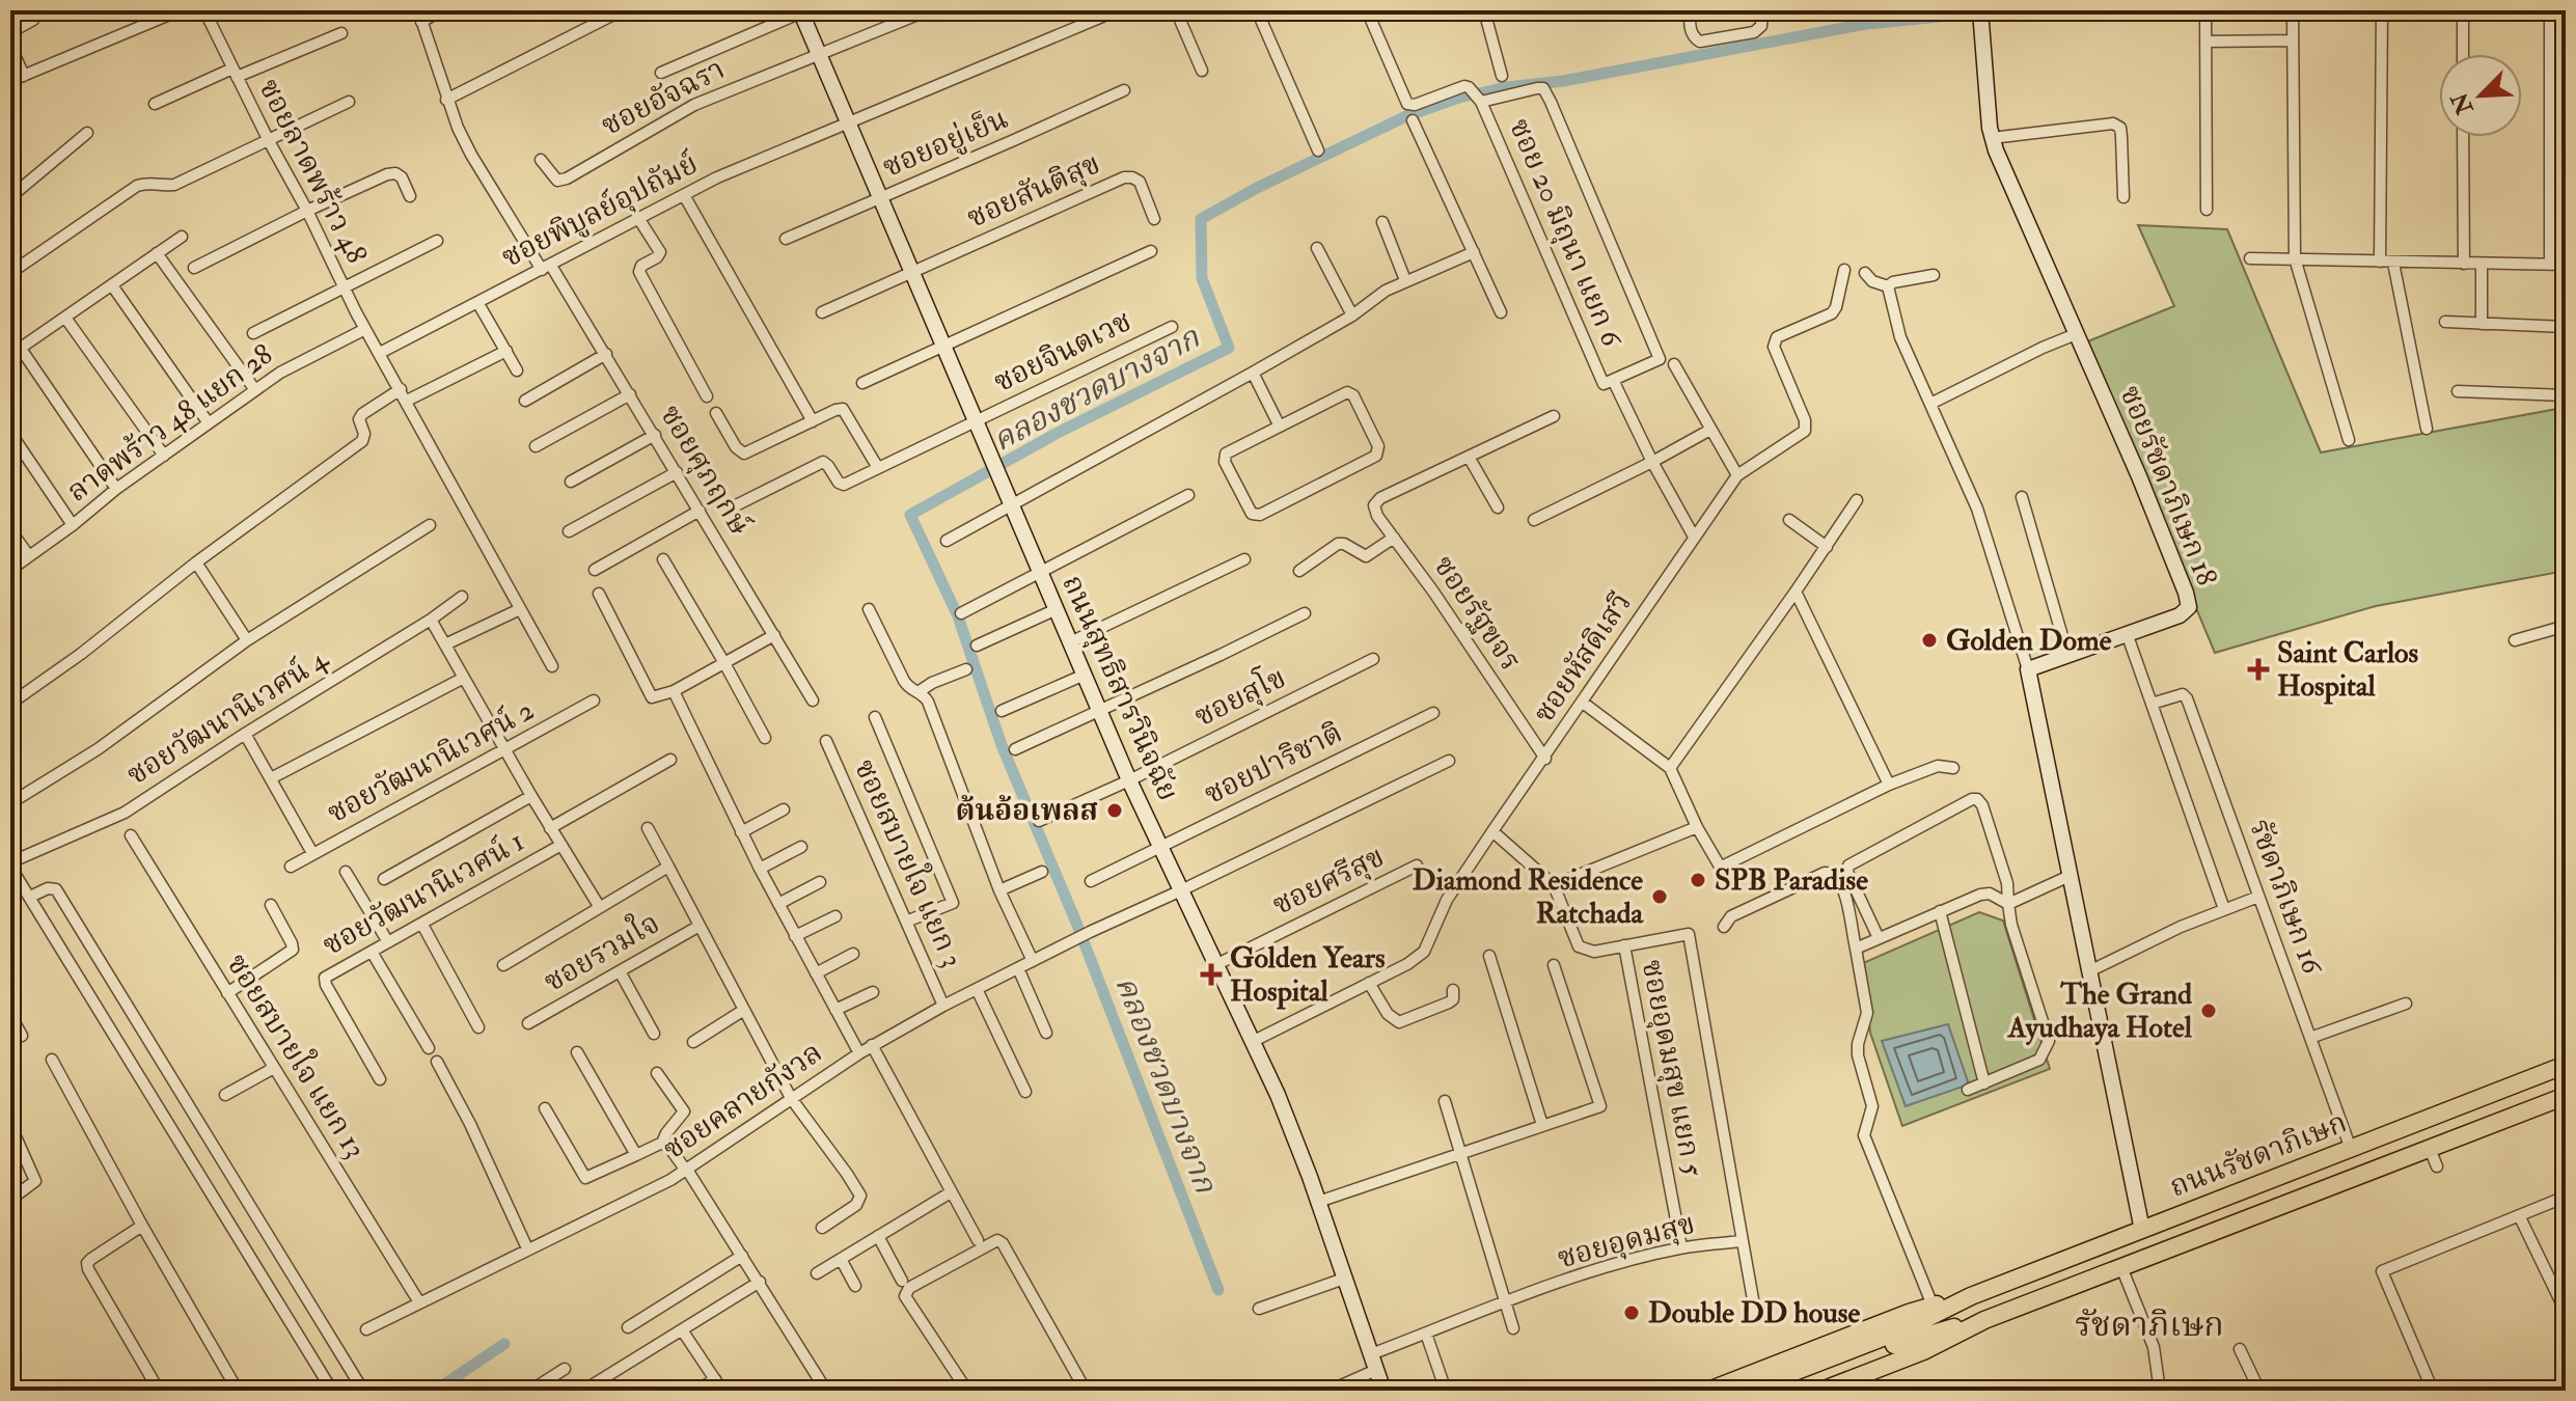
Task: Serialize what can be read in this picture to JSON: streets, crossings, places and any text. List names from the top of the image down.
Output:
{
  "streets": {
    "main road": ["ถนนรัชดาภิเษก"],
    "street": [
      "ซอยอัจฉรา",
      "ซอยอยู่เย็น",
      "ซอยลาดพร้าว 48",
      "ซอยสันติสุข",
      "ซอยพิบูลย์อุปถัมย์",
      "ซอย 20 มิถุนา แยก 6",
      "ซอยจินตเวช",
      "ลาดพร้าว 48 แยก 28",
      "ซอยศุภฤกษ์",
      "ซอยรัชดาภิเษก 18",
      "ซอยรัฐขจร",
      "ซอยหัสดิเสวี",
      "ถนนสุทธิสารวินิจฉัย",
      "ซอยสุโข",
      "ซอยวัฒนานิเวศน์ 4",
      "ซอยวัฒนานิเวศน์ 2",
      "ซอยปาริชาติ",
      "ซอยสบายใจ แยก 3",
      "ซอยศรีสุข",
      "ซอยวัฒนานิเวศน์ 1",
      "รัชดาภิเษก 16",
      "ซอยรวมใจ",
      "ซอยสบายใจ แยก 13",
      "ซอยอุดมสุข แยก 5",
      "ซอยคลายกังวล",
      "ซอยอุดมสุข"
    ]
  },
  "crossings": [
    ["ซอยอัจฉรา", "ถนนสุทธิสารวินิจฉัย"],
    ["ซอยอยู่เย็น", "ถนนสุทธิสารวินิจฉัย"],
    ["ซอยลาดพร้าว 48", "ซอยพิบูลย์อุปถัมย์"],
    ["ซอยลาดพร้าว 48", "ลาดพร้าว 48 แยก 28"],
    ["ซอยสันติสุข", "ถนนสุทธิสารวินิจฉัย"],
    ["ซอยพิบูลย์อุปถัมย์", "ซอยศุภฤกษ์"],
    ["ซอยพิบูลย์อุปถัมย์", "ถนนสุทธิสารวินิจฉัย"],
    ["ซอย 20 มิถุนา แยก 6", "ซอยหัสดิเสวี"],
    ["ซอยจินตเวช", "ถนนสุทธิสารวินิจฉัย"],
    ["ซอยรัฐขจร", "ซอยหัสดิเสวี"],
    ["ซอยหัสดิเสวี", "ถนนสุทธิสารวินิจฉัย"],
    ["ถนนสุทธิสารวินิจฉัย", "ซอยสุโข"],
    ["ถนนสุทธิสารวินิจฉัย", "ซอยปาริชาติ"],
    ["ถนนสุทธิสารวินิจฉัย", "ซอยศรีสุข"],
    ["ถนนสุทธิสารวินิจฉัย", "ซอยคลายกังวล"],
    ["ถนนสุทธิสารวินิจฉัย", "ซอยอุดมสุข"],
    ["ซอยสบายใจ แยก 3", "ซอยคลายกังวล"],
    ["รัชดาภิเษก 16", "ถนนรัชดาภิเษก"],
    ["ซอยสบายใจ แยก 13", "ซอยคลายกังวล"],
    ["ซอยอุดมสุข แยก 5", "ซอยอุดมสุข"]
  ],
  "districts": ["รัชดาภิเษก"],
  "water": ["คลองชวดบางจาก"],
  "places": {
    "other": [
      "Golden Dome",
      "ต้นอ้อเพลส",
      "SPB Paradise",
      "Diamond Residence Ratchada",
      "The Grand Ayudhaya Hotel",
      "Double DD house"
    ],
    "health": ["Saint Carlos Hospital", "Golden Years Hospital"]
  },
  "north": "bottom left"
}
